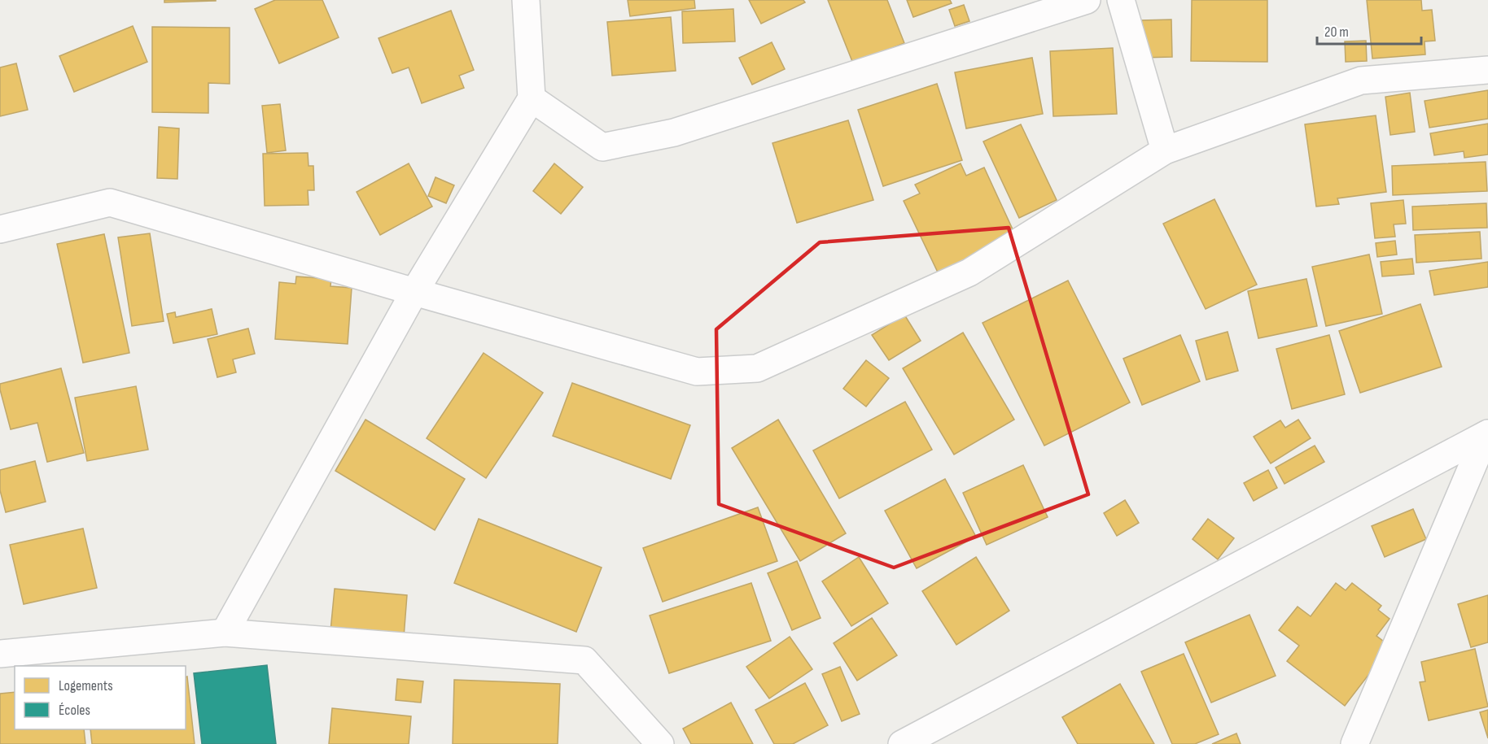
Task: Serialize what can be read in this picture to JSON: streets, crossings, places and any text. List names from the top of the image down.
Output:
{
  "legend": ["Logements", "Écoles"],
  "scale_bar": "20 m"
}
